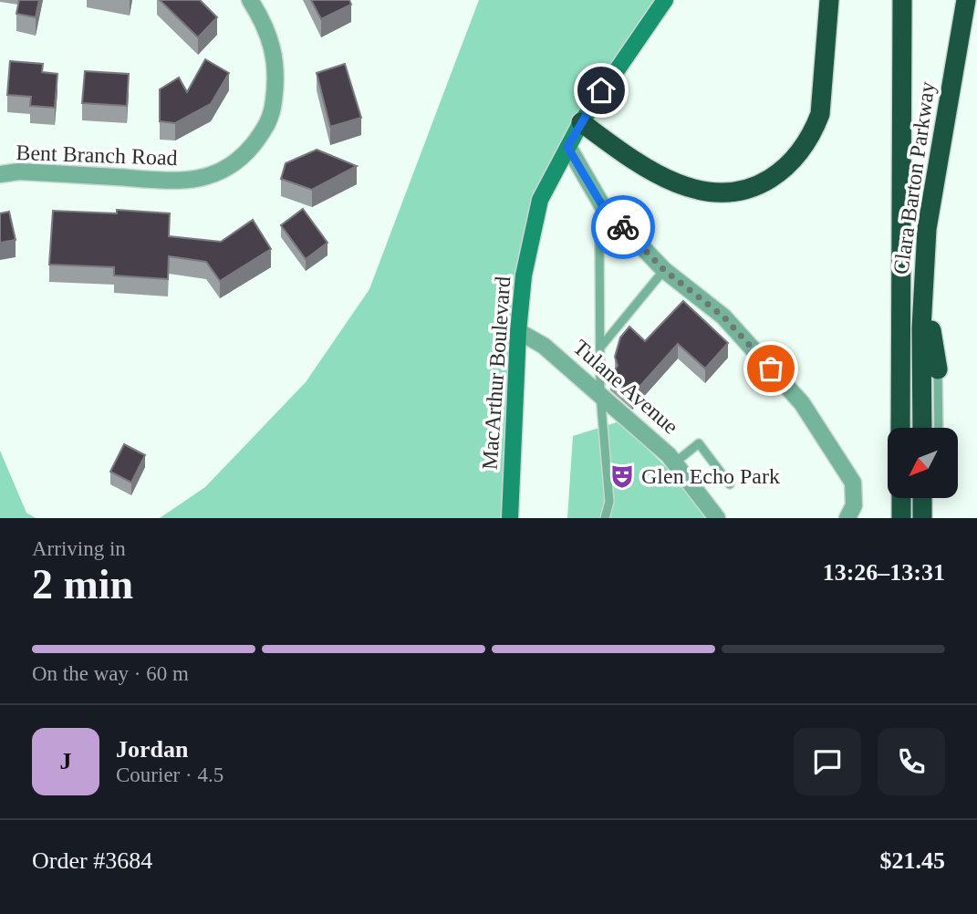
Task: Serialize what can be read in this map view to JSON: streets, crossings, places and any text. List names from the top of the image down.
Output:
{
  "streets": {
    "highway": ["Clara Barton Parkway"],
    "main road": ["MacArthur Boulevard"],
    "street": ["Bent Branch Road", "Tulane Avenue"]
  },
  "crossings": [
    ["MacArthur Boulevard", "Tulane Avenue"]
  ],
  "places": {
    "theatre": ["Glen Echo Park"]
  },
  "north": "bottom left",
  "page": {
    "heading": ["2 min", "Arriving in", "13:26–13:31"],
    "panel": [
      "Jordan",
      "Courier · 4.5",
      "Order #3684",
      "$21.45"
    ],
    "bar": "On the way · 60 m",
    "round": "J"
  }
}
